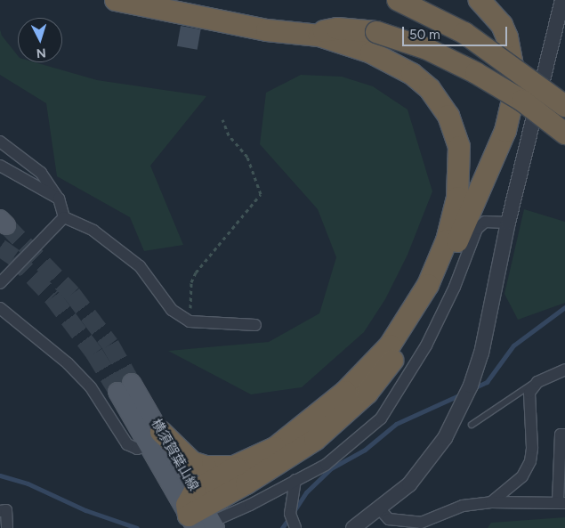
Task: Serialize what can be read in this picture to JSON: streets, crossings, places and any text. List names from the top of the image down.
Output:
{
  "streets": {
    "main road": ["横須賀葉山線"]
  },
  "scale_bar": "50 m",
  "north": "bottom"
}
